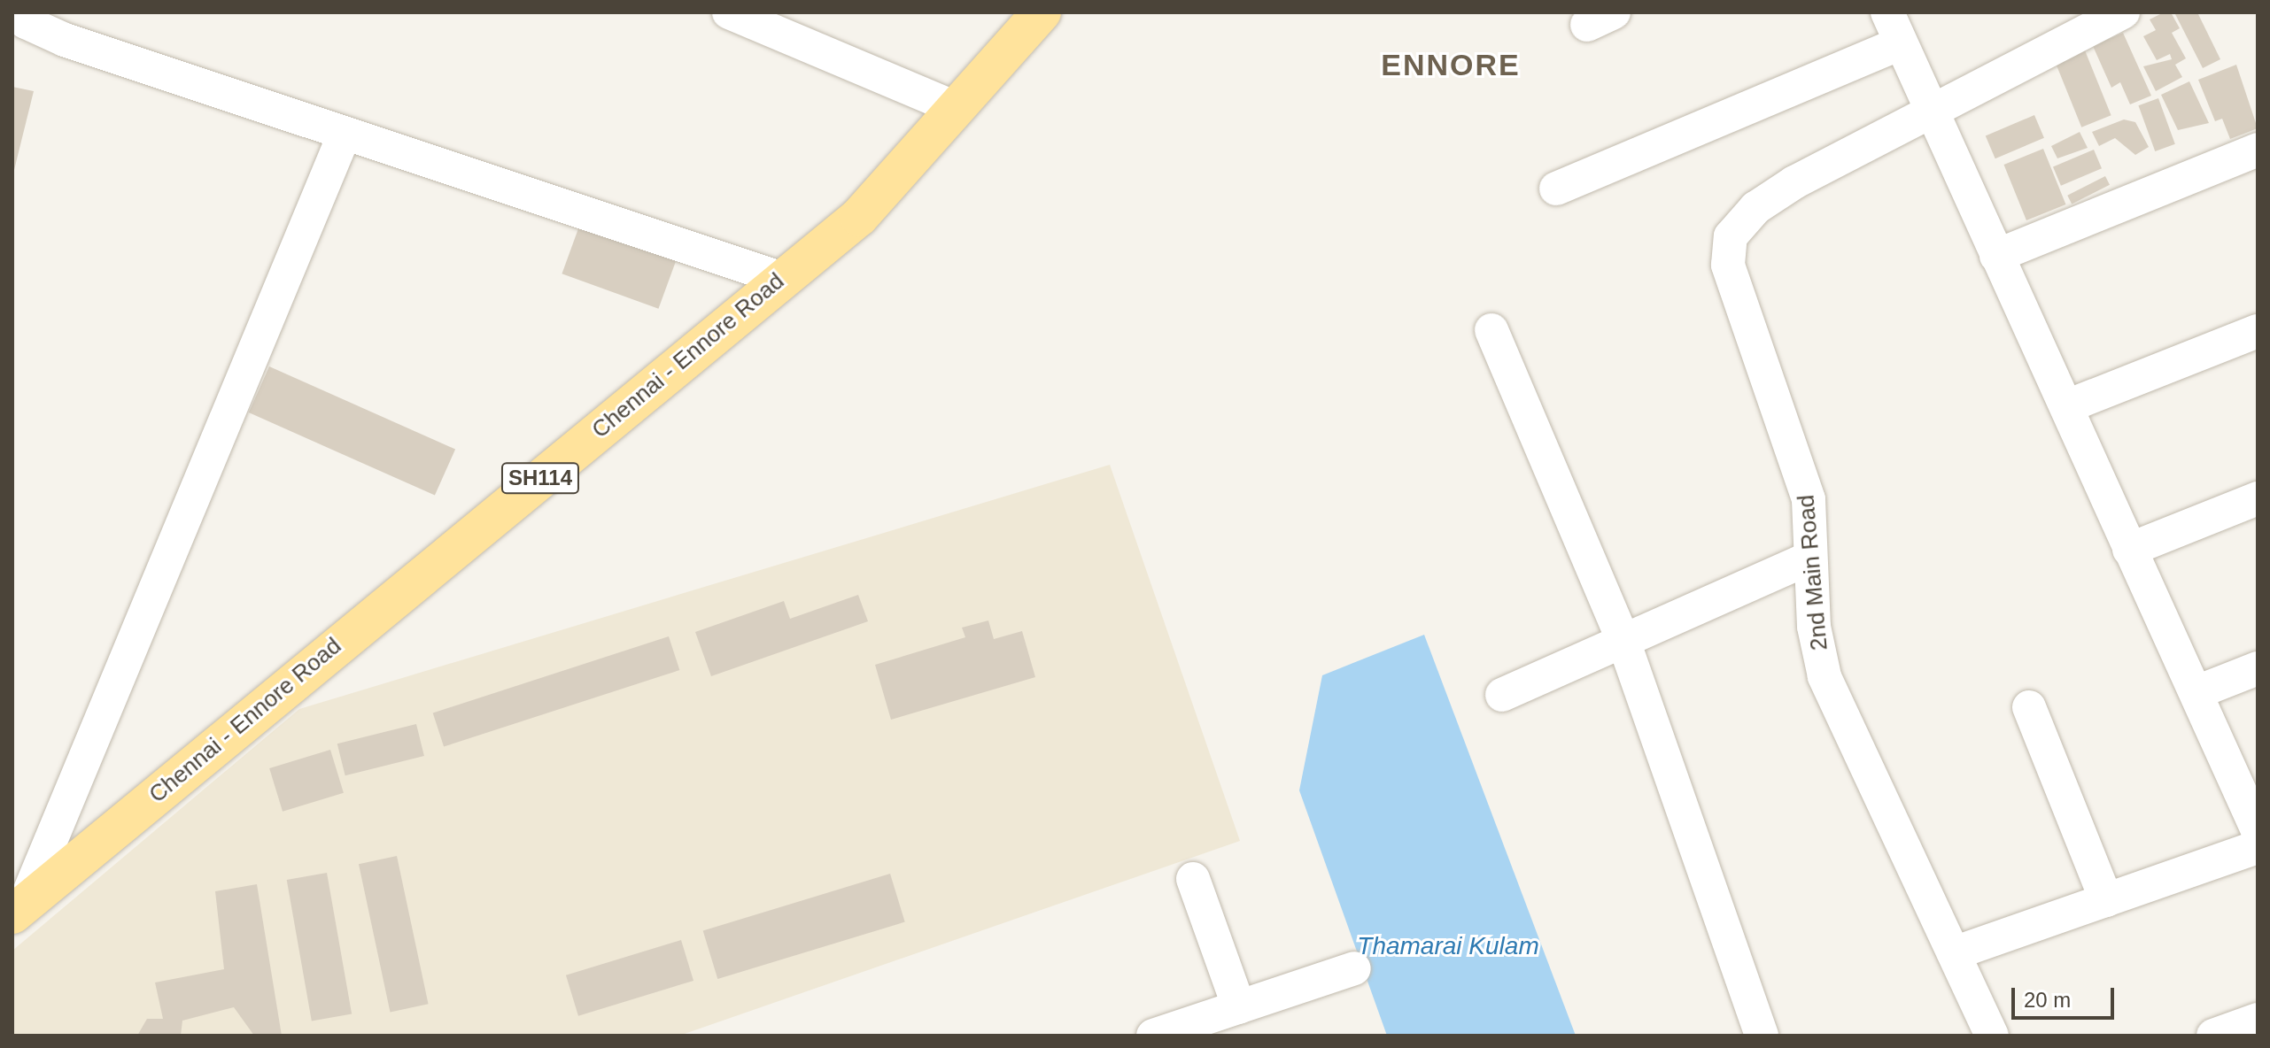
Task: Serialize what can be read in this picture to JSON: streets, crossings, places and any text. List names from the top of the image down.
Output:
{
  "streets": {
    "main road": ["Chennai - Ennore Road", "SH114"],
    "street": ["2nd Main Road"]
  },
  "districts": ["ENNORE"],
  "water": ["Thamarai Kulam"],
  "scale_bar": "20 m"
}
